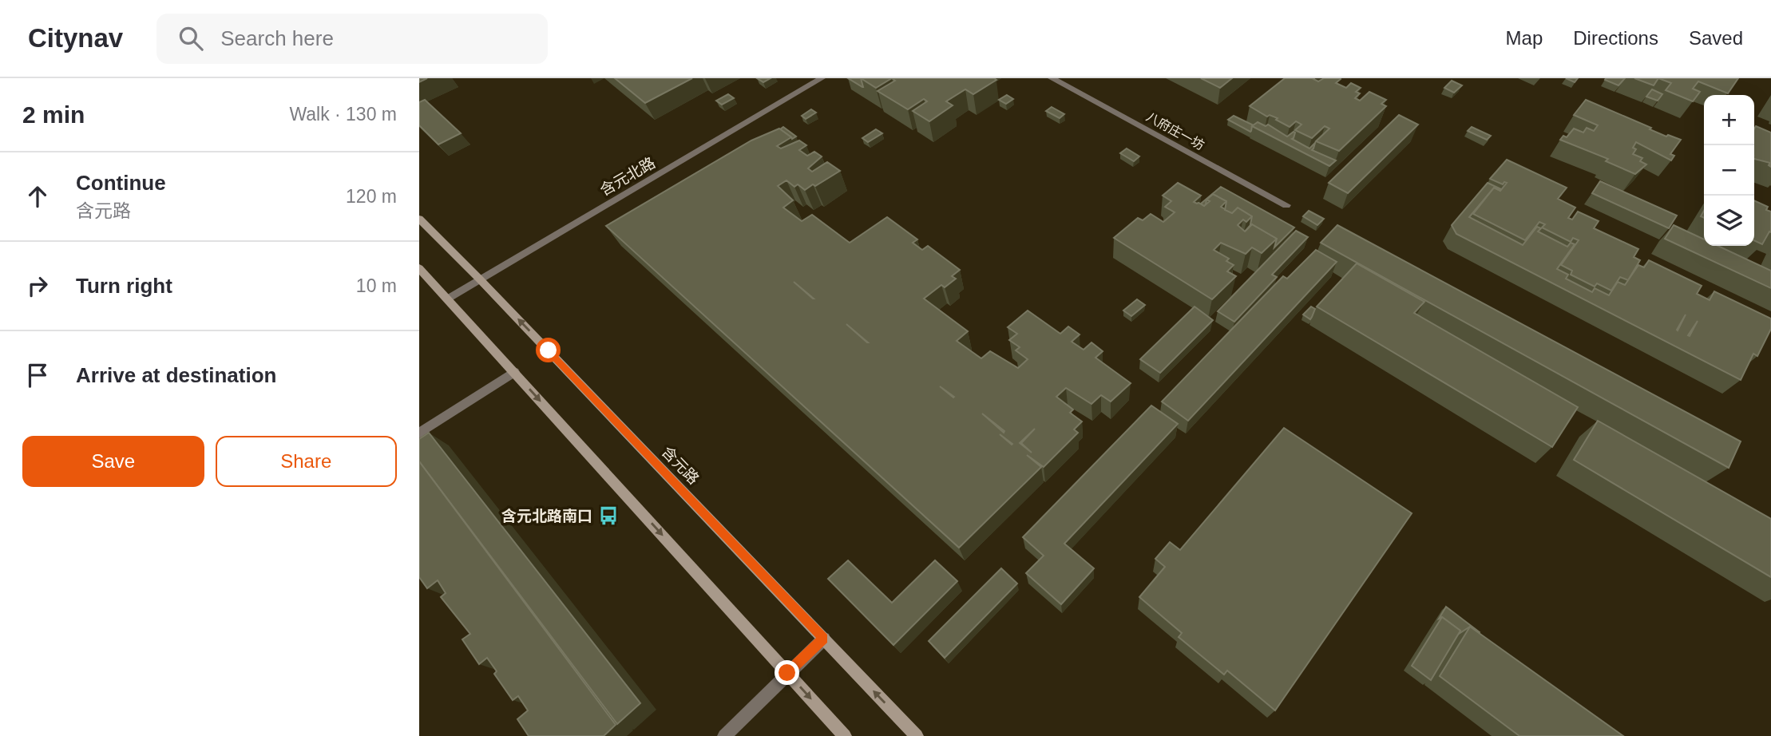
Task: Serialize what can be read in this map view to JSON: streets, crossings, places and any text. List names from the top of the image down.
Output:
{
  "streets": {
    "main road": ["含元路"],
    "street": ["八府庄一坊", "含元北路"]
  },
  "crossings": [
    ["含元北路", "含元路"]
  ],
  "places": {
    "bus stop": ["含元北路南口"]
  },
  "page": {
    "header": "Citynav",
    "search": "Search here",
    "nav": ["Map", "Directions", "Saved"],
    "heading": ["2 min", "Walk · 130 m"],
    "map_buttons": ["+", "−"],
    "list": [
      ["Continue", "含元路", "120 m"],
      ["Turn right", "10 m"],
      "Arrive at destination"
    ],
    "buttons": ["Save", "Share"]
  }
}
